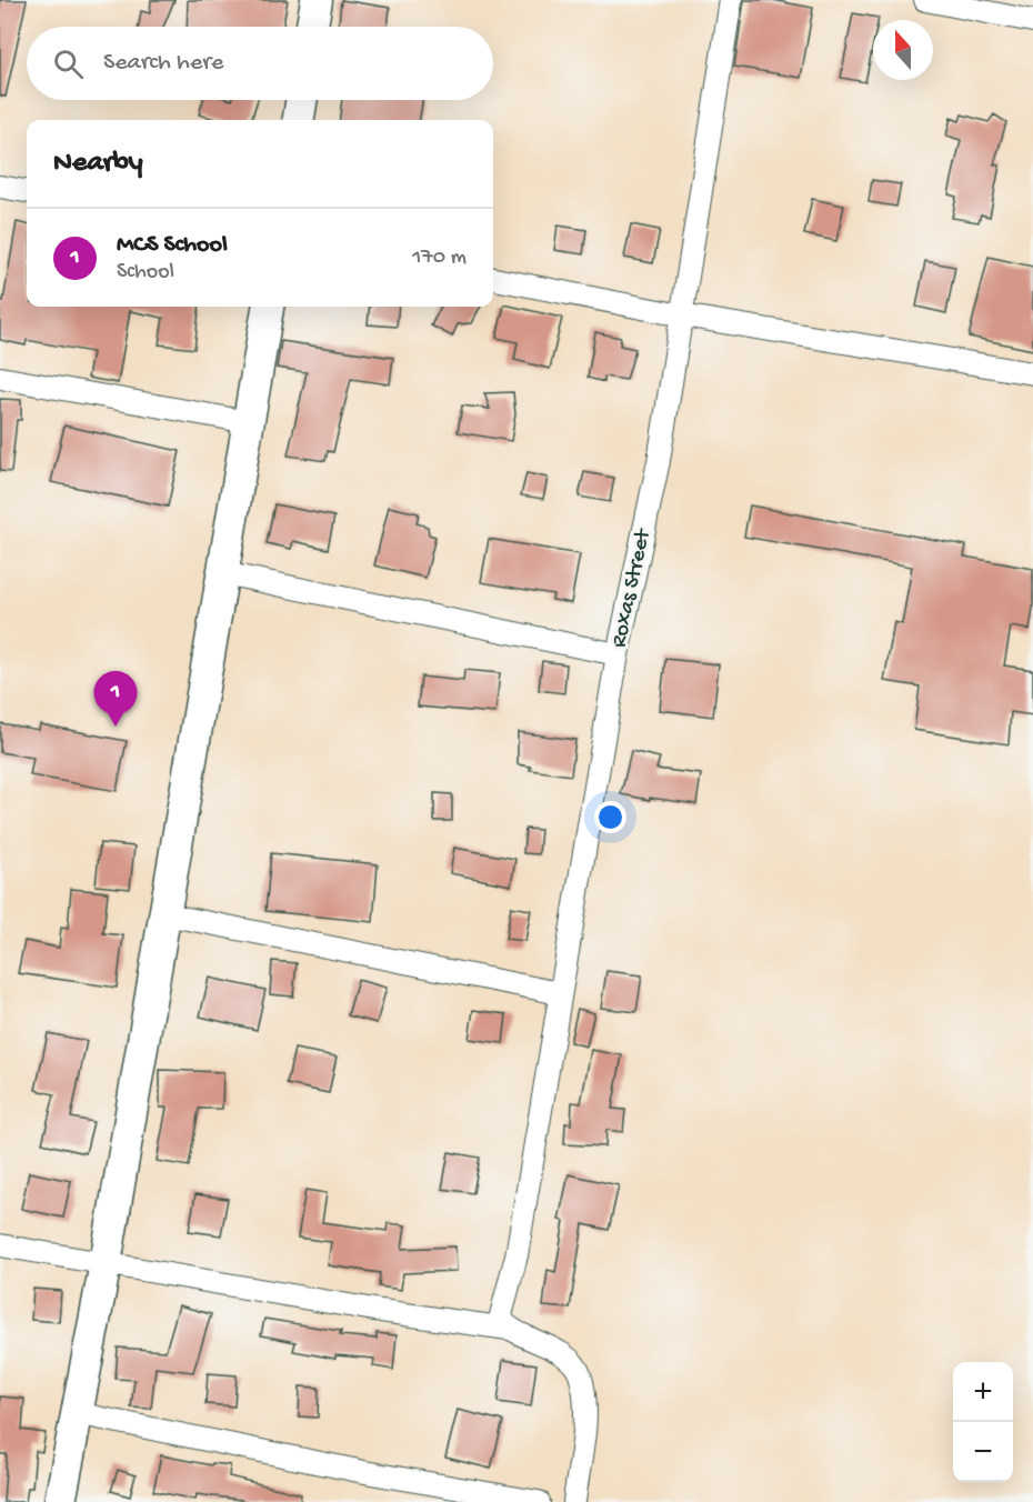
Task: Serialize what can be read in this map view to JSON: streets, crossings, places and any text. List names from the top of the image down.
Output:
{
  "streets": {
    "street": ["Roxas Street"]
  },
  "north": "top",
  "page": {
    "search": "Search here",
    "heading": "Nearby",
    "list": [
      {
        "mark": "1",
        "name": "MCS School",
        "note": "School",
        "value": "170 m"
      }
    ],
    "pins": "1",
    "map_buttons": ["+", "−"]
  }
}
